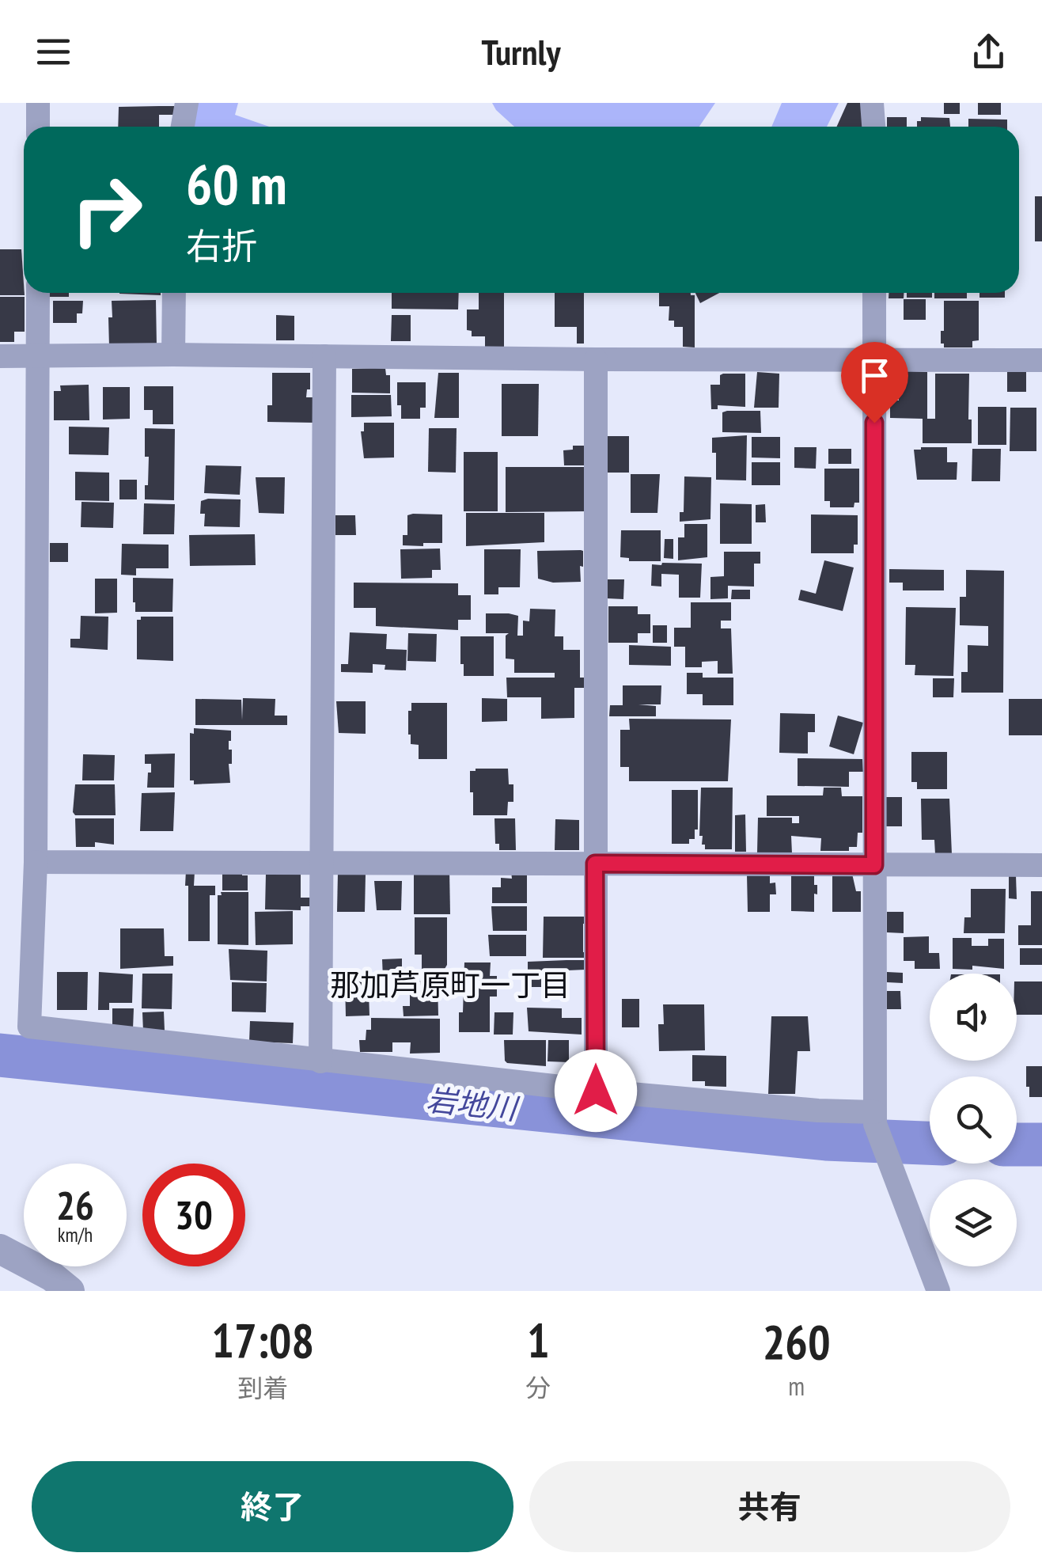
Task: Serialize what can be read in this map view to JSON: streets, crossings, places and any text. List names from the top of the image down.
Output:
{
  "districts": ["那加芦原町一丁目"],
  "water": ["岩地川"],
  "page": {
    "header": "Turnly",
    "turn": ["60 m", "右折"],
    "speed": "26 km/h",
    "limit": "30",
    "eta": [
      "17:08",
      "到着",
      "1",
      "分",
      "260",
      "m"
    ],
    "buttons": ["終了", "共有"]
  }
}
